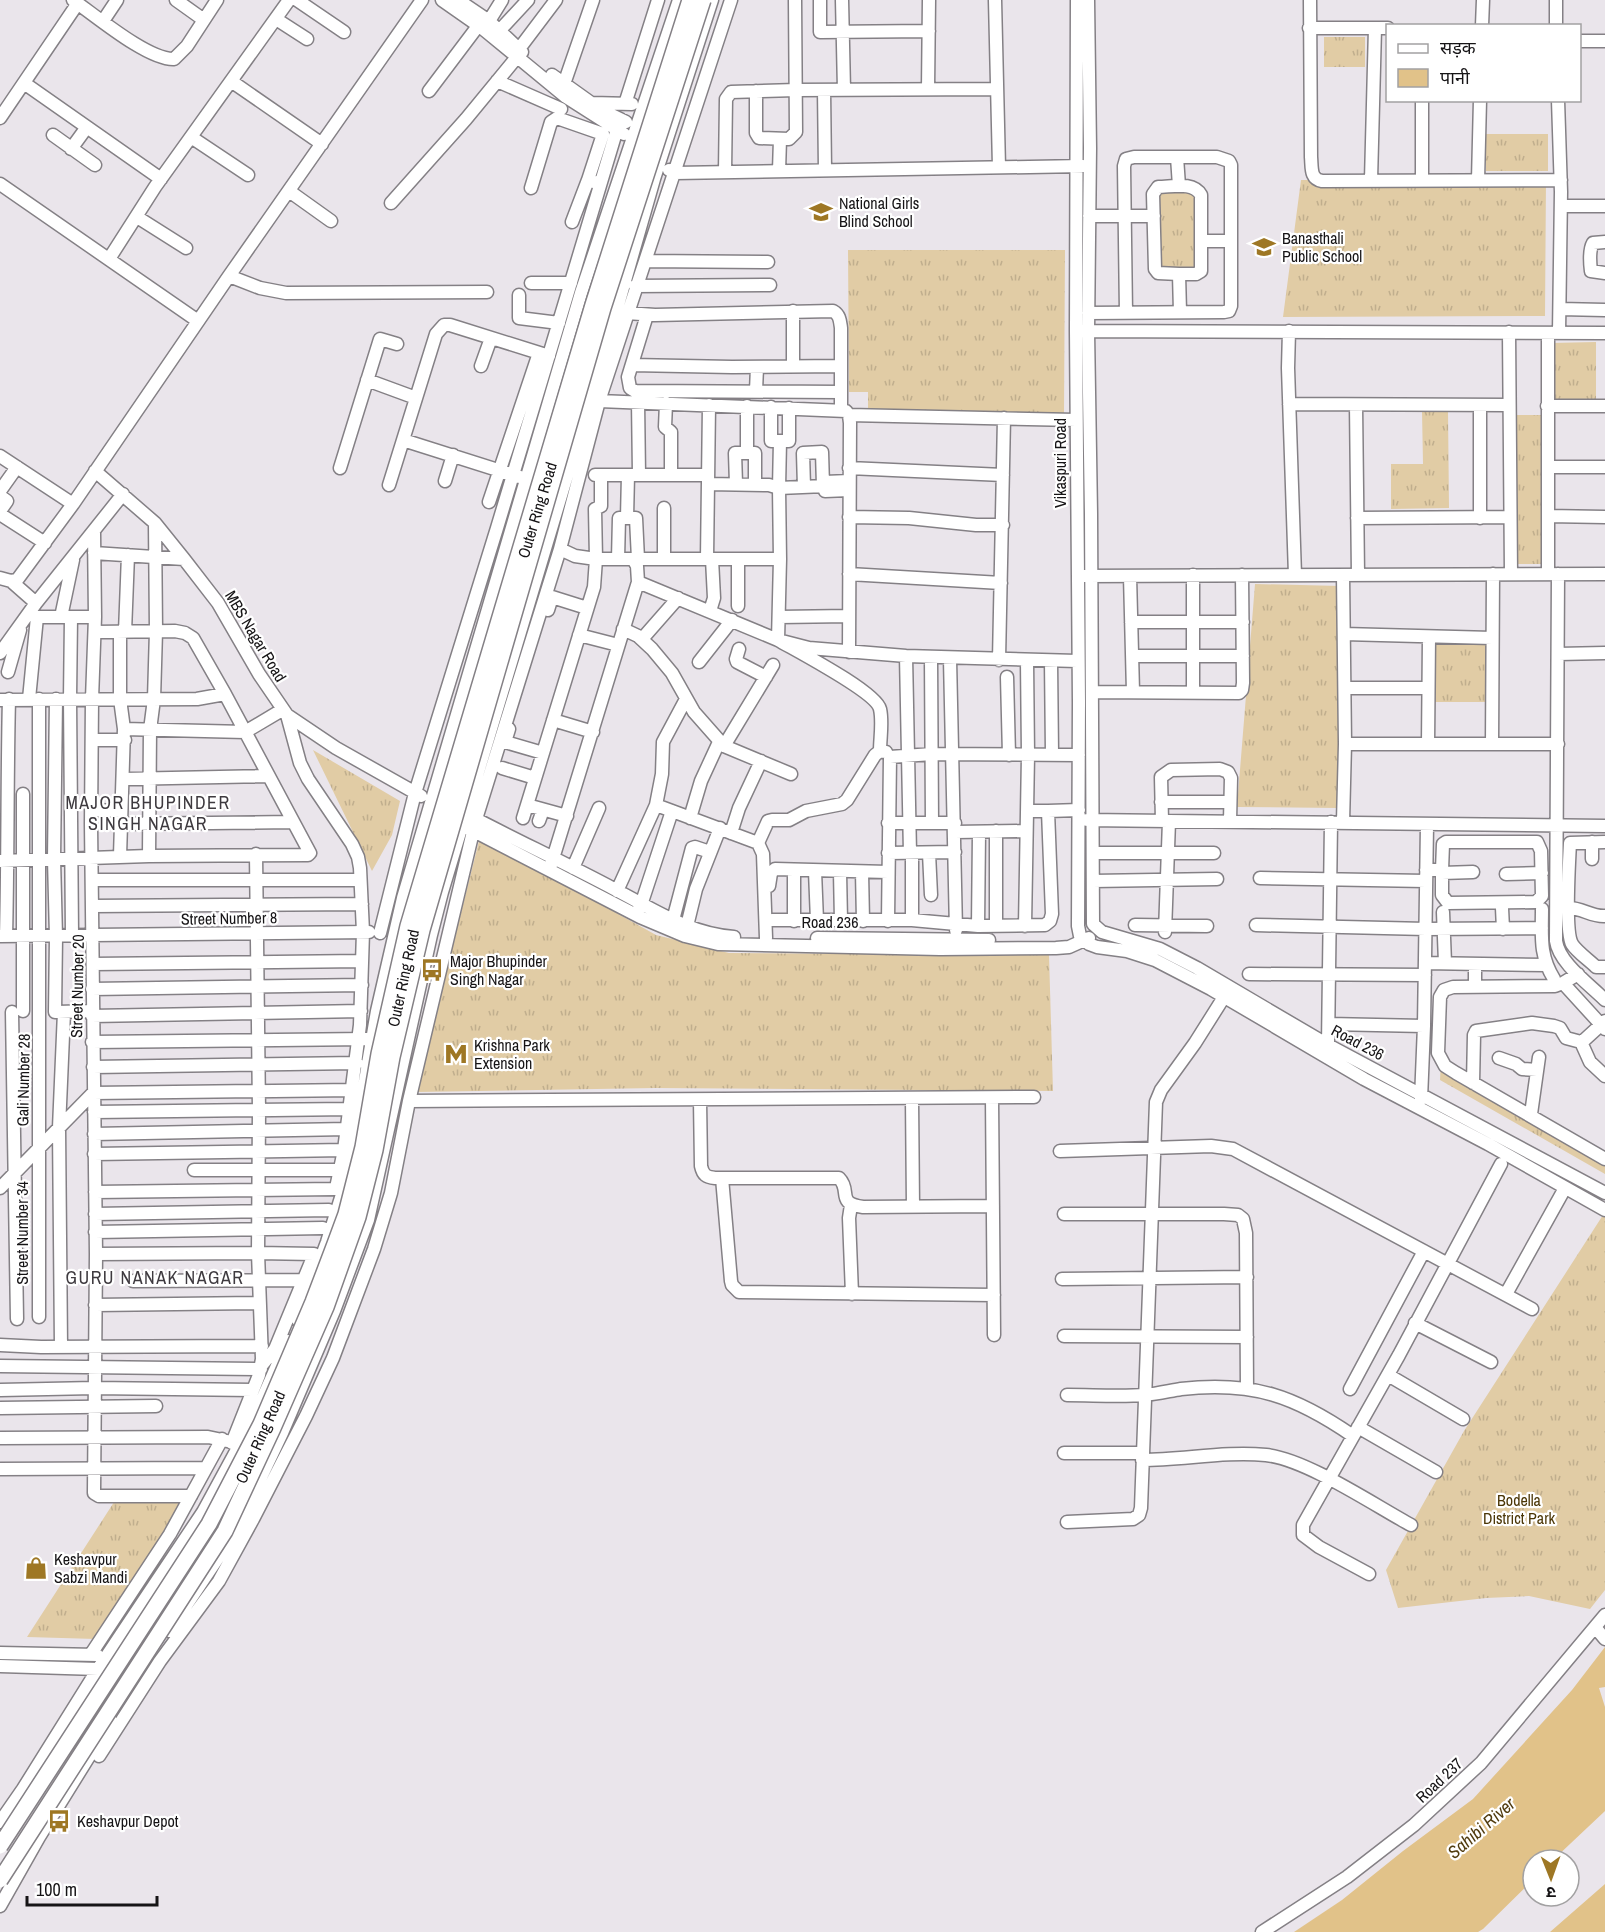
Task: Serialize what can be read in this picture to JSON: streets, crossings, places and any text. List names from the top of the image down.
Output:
{
  "streets": {
    "main road": ["Outer Ring Road"],
    "street": [
      "Vikaspuri Road",
      "MBS Nagar Road",
      "Street Number 8",
      "Road 236",
      "Street Number 20",
      "Gali Number 28",
      "Street Number 34",
      "Road 237"
    ]
  },
  "crossings": [
    ["Vikaspuri Road", "Road 236"],
    ["Outer Ring Road", "MBS Nagar Road"],
    ["Outer Ring Road", "Street Number 8"],
    ["Street Number 8", "Street Number 20"],
    ["Street Number 8", "Gali Number 28"],
    ["Gali Number 28", "Street Number 34"]
  ],
  "districts": ["MAJOR BHUPINDER SINGH NAGAR", "GURU NANAK NAGAR"],
  "water": ["Sahibi River"],
  "parks": ["Bodella District Park"],
  "places": {
    "school or university": ["National Girls Blind School", "Banasthali Public School"],
    "bus stop": ["Major Bhupinder Singh Nagar", "Keshavpur Depot"],
    "metro station": ["Krishna Park Extension"],
    "shop": ["Keshavpur Sabzi Mandi"]
  },
  "legend": ["सड़क", "पानी"],
  "scale_bar": "100 m",
  "north": "bottom"
}
